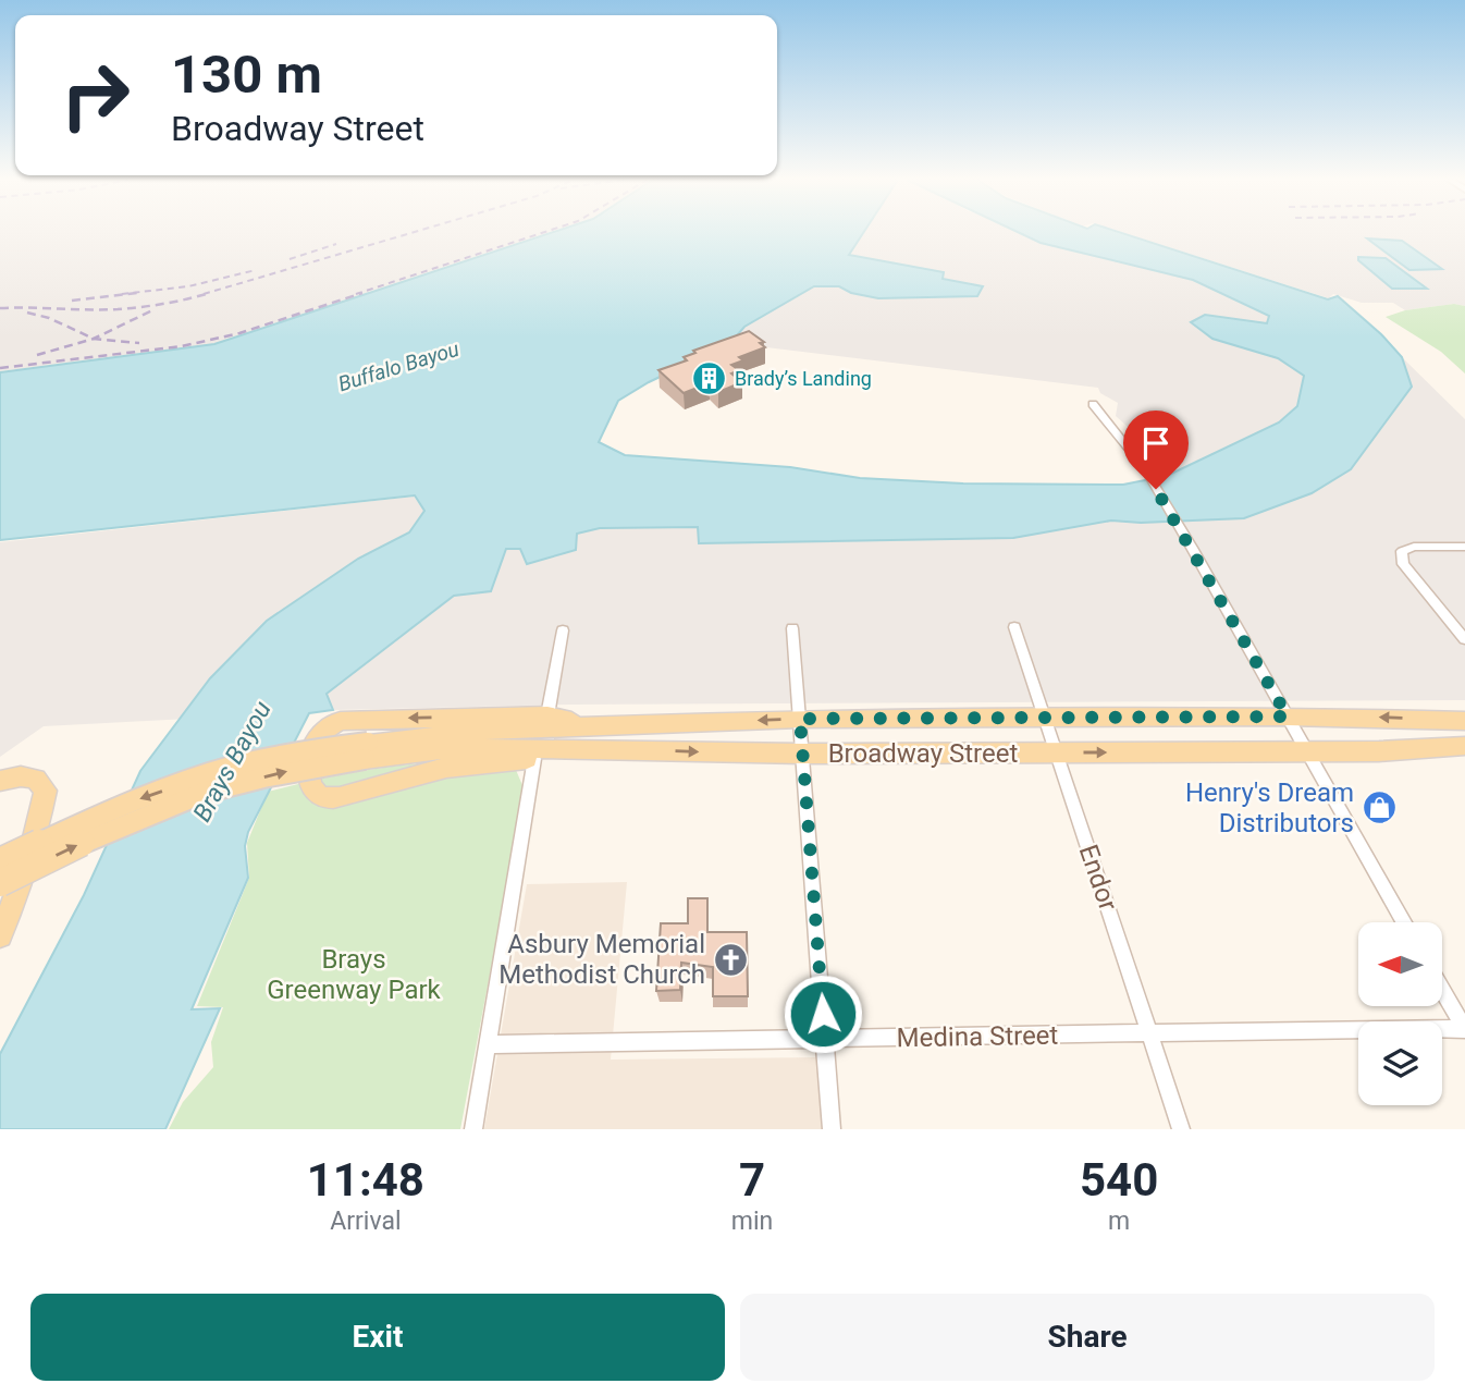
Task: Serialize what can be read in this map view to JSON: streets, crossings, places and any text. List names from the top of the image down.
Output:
{
  "streets": {
    "main road": ["Broadway Street"],
    "street": ["Endor", "Medina Street"]
  },
  "crossings": [
    ["Broadway Street", "Endor"],
    ["Endor", "Medina Street"]
  ],
  "water": ["Buffalo Bayou", "Brays Bayou"],
  "parks": ["Brays Greenway Park"],
  "places": {
    "building": ["Brady’s Landing"],
    "shop": ["Henry's Dream Distributors"],
    "church": ["Asbury Memorial Methodist Church"]
  },
  "north": "left",
  "page": {
    "turn": ["130 m", "Broadway Street"],
    "eta": [
      "11:48",
      "Arrival",
      "7",
      "min",
      "540",
      "m"
    ],
    "buttons": ["Exit", "Share"]
  }
}
